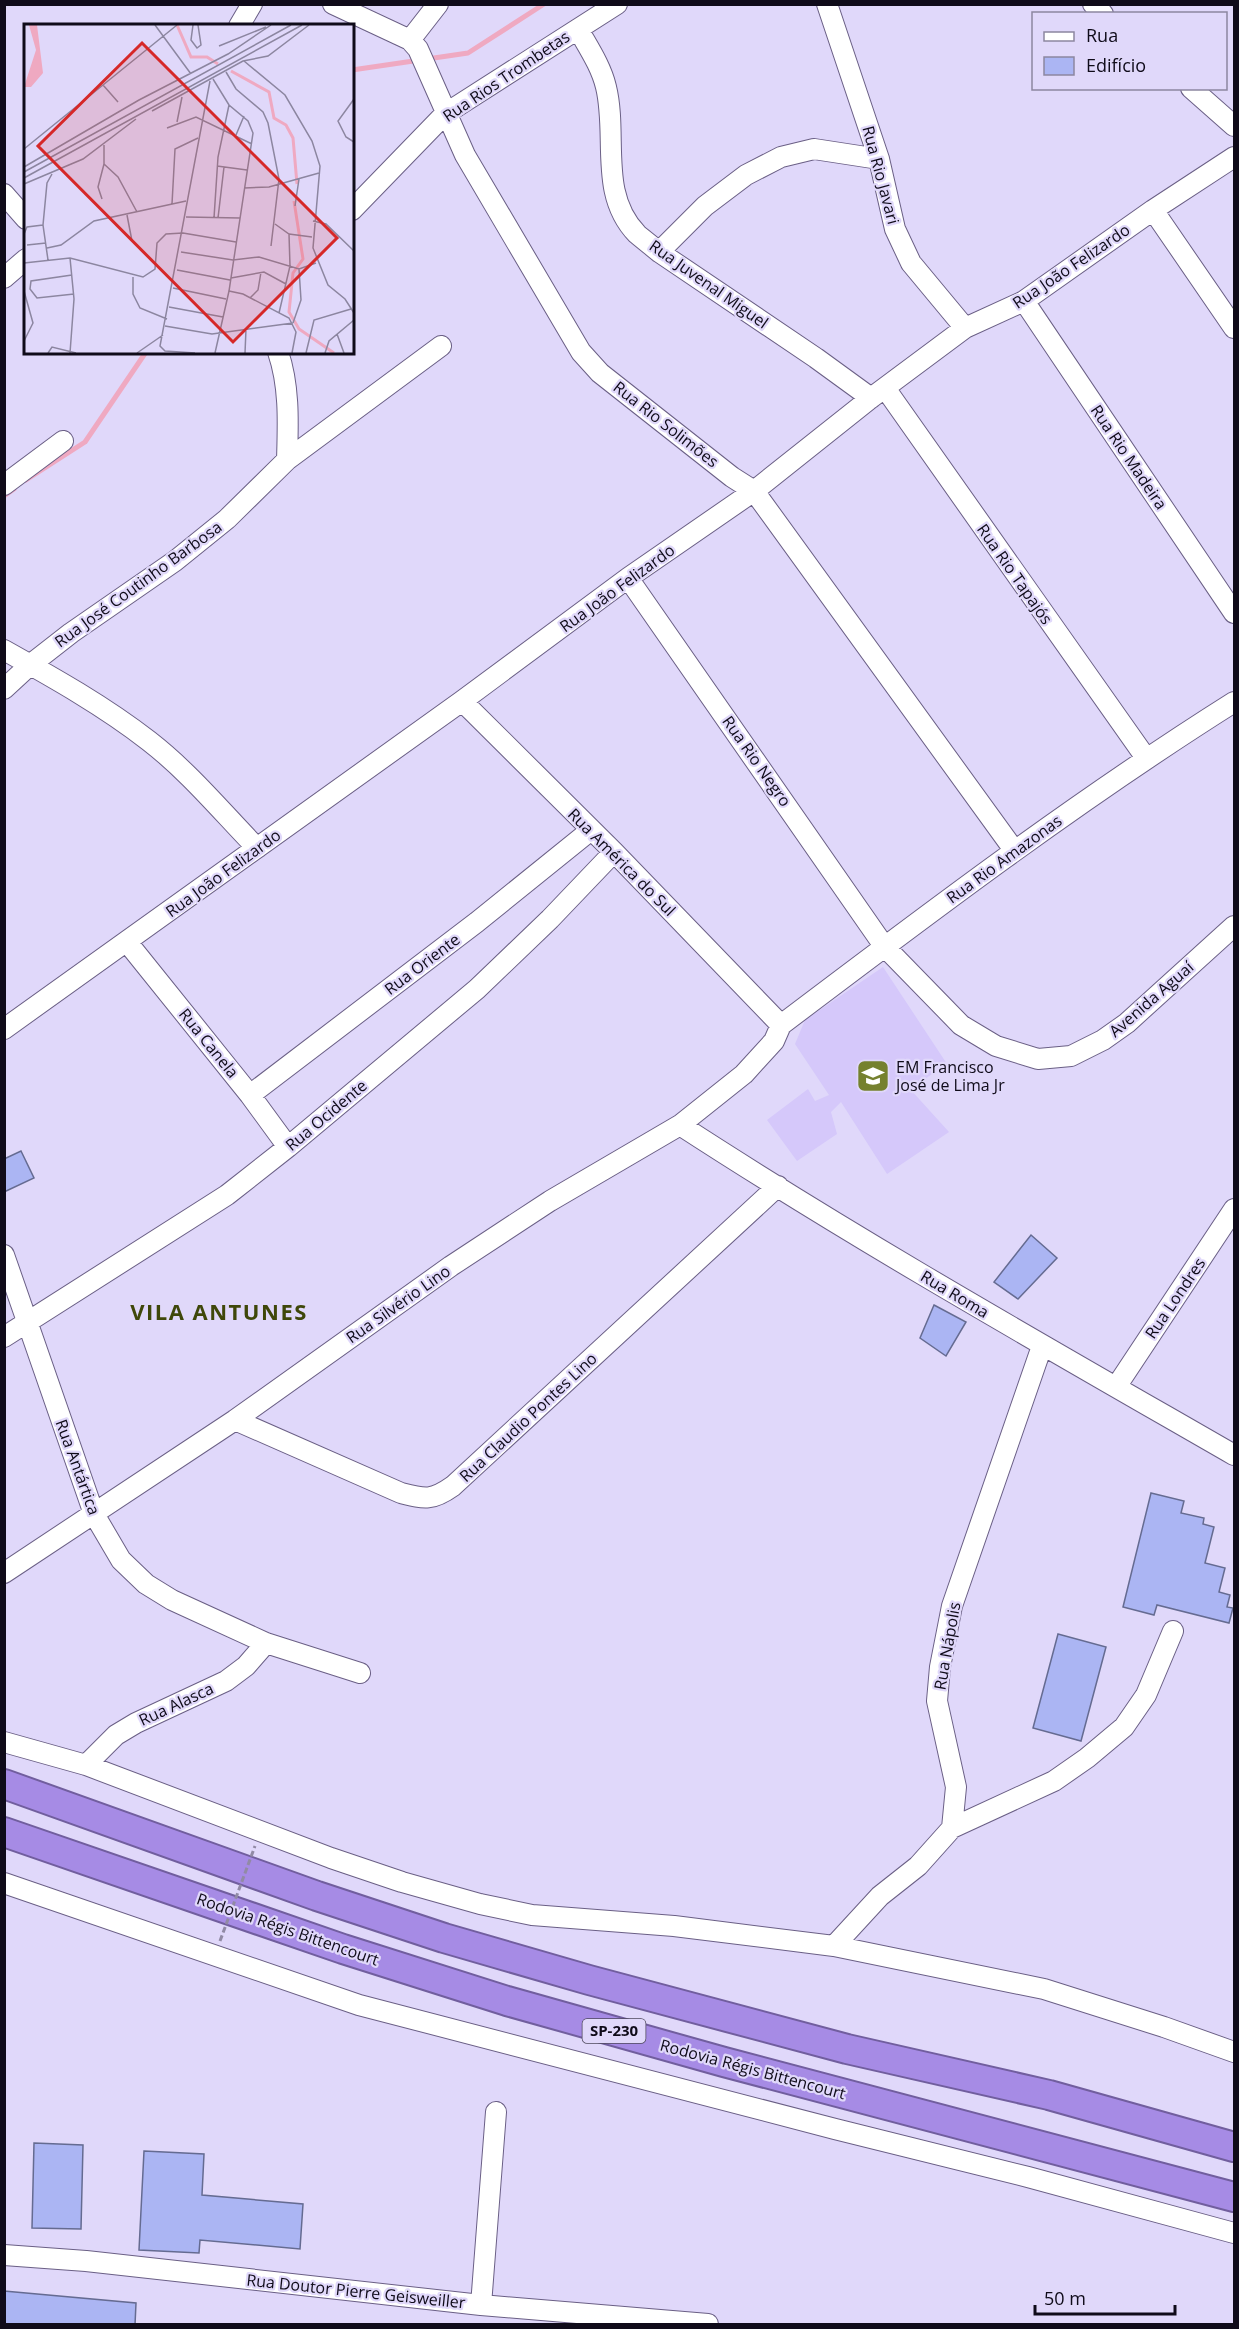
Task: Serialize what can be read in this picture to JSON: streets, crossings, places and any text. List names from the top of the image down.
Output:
{
  "streets": {
    "highway": ["Rodovia Régis Bittencourt", "SP-230"],
    "street": [
      "Rua Rios Trombetas",
      "Rua Rio Javari",
      "Rua João Felizardo",
      "Rua Juvenal Miguel",
      "Rua Rio Solimões",
      "Rua Rio Madeira",
      "Rua Rio Tapajós",
      "Rua José Coutinho Barbosa",
      "Rua Rio Negro",
      "Rua Rio Amazonas",
      "Rua América do Sul",
      "Rua Oriente",
      "Avenida Aguaí",
      "Rua Canela",
      "Rua Ocidente",
      "Rua Roma",
      "Rua Londres",
      "Rua Silvério Lino",
      "Rua Claudio Pontes Lino",
      "Rua Antártica",
      "Rua Nápolis",
      "Rua Alasca",
      "Rua Doutor Pierre Geisweiller"
    ]
  },
  "crossings": [
    ["Rua Rios Trombetas", "Rua Juvenal Miguel"],
    ["Rua Rios Trombetas", "Rua Rio Solimões"],
    ["Rua Rio Javari", "Rua João Felizardo"],
    ["Rua João Felizardo", "Rua Juvenal Miguel"],
    ["Rua João Felizardo", "Rua Rio Solimões"],
    ["Rua João Felizardo", "Rua Rio Madeira"],
    ["Rua João Felizardo", "Rua Rio Tapajós"],
    ["Rua João Felizardo", "Rua Rio Negro"],
    ["Rua João Felizardo", "Rua América do Sul"],
    ["Rua João Felizardo", "Rua Canela"],
    ["Rua Juvenal Miguel", "Rua Rio Tapajós"],
    ["Rua Rio Solimões", "Rua Rio Amazonas"],
    ["Rua Rio Tapajós", "Rua Rio Amazonas"],
    ["Rua Rio Negro", "Rua Rio Amazonas"],
    ["Rua Rio Negro", "Avenida Aguaí"],
    ["Rua Rio Amazonas", "Rua América do Sul"],
    ["Rua Rio Amazonas", "Avenida Aguaí"],
    ["Rua Rio Amazonas", "Rua Silvério Lino"],
    ["Rua América do Sul", "Rua Oriente"],
    ["Rua América do Sul", "Rua Ocidente"],
    ["Rua América do Sul", "Rua Silvério Lino"],
    ["Rua Oriente", "Rua Canela"],
    ["Rua Canela", "Rua Ocidente"],
    ["Rua Ocidente", "Rua Antártica"],
    ["Rua Roma", "Rua Londres"],
    ["Rua Roma", "Rua Silvério Lino"],
    ["Rua Roma", "Rua Claudio Pontes Lino"],
    ["Rua Roma", "Rua Nápolis"],
    ["Rua Silvério Lino", "Rua Claudio Pontes Lino"],
    ["Rua Silvério Lino", "Rua Antártica"],
    ["Rua Antártica", "Rua Alasca"]
  ],
  "districts": ["VILA ANTUNES"],
  "places": {
    "school or university": ["EM Francisco José de Lima Jr"]
  },
  "legend": ["Rua", "Edifício"],
  "scale_bar": "50 m"
}
